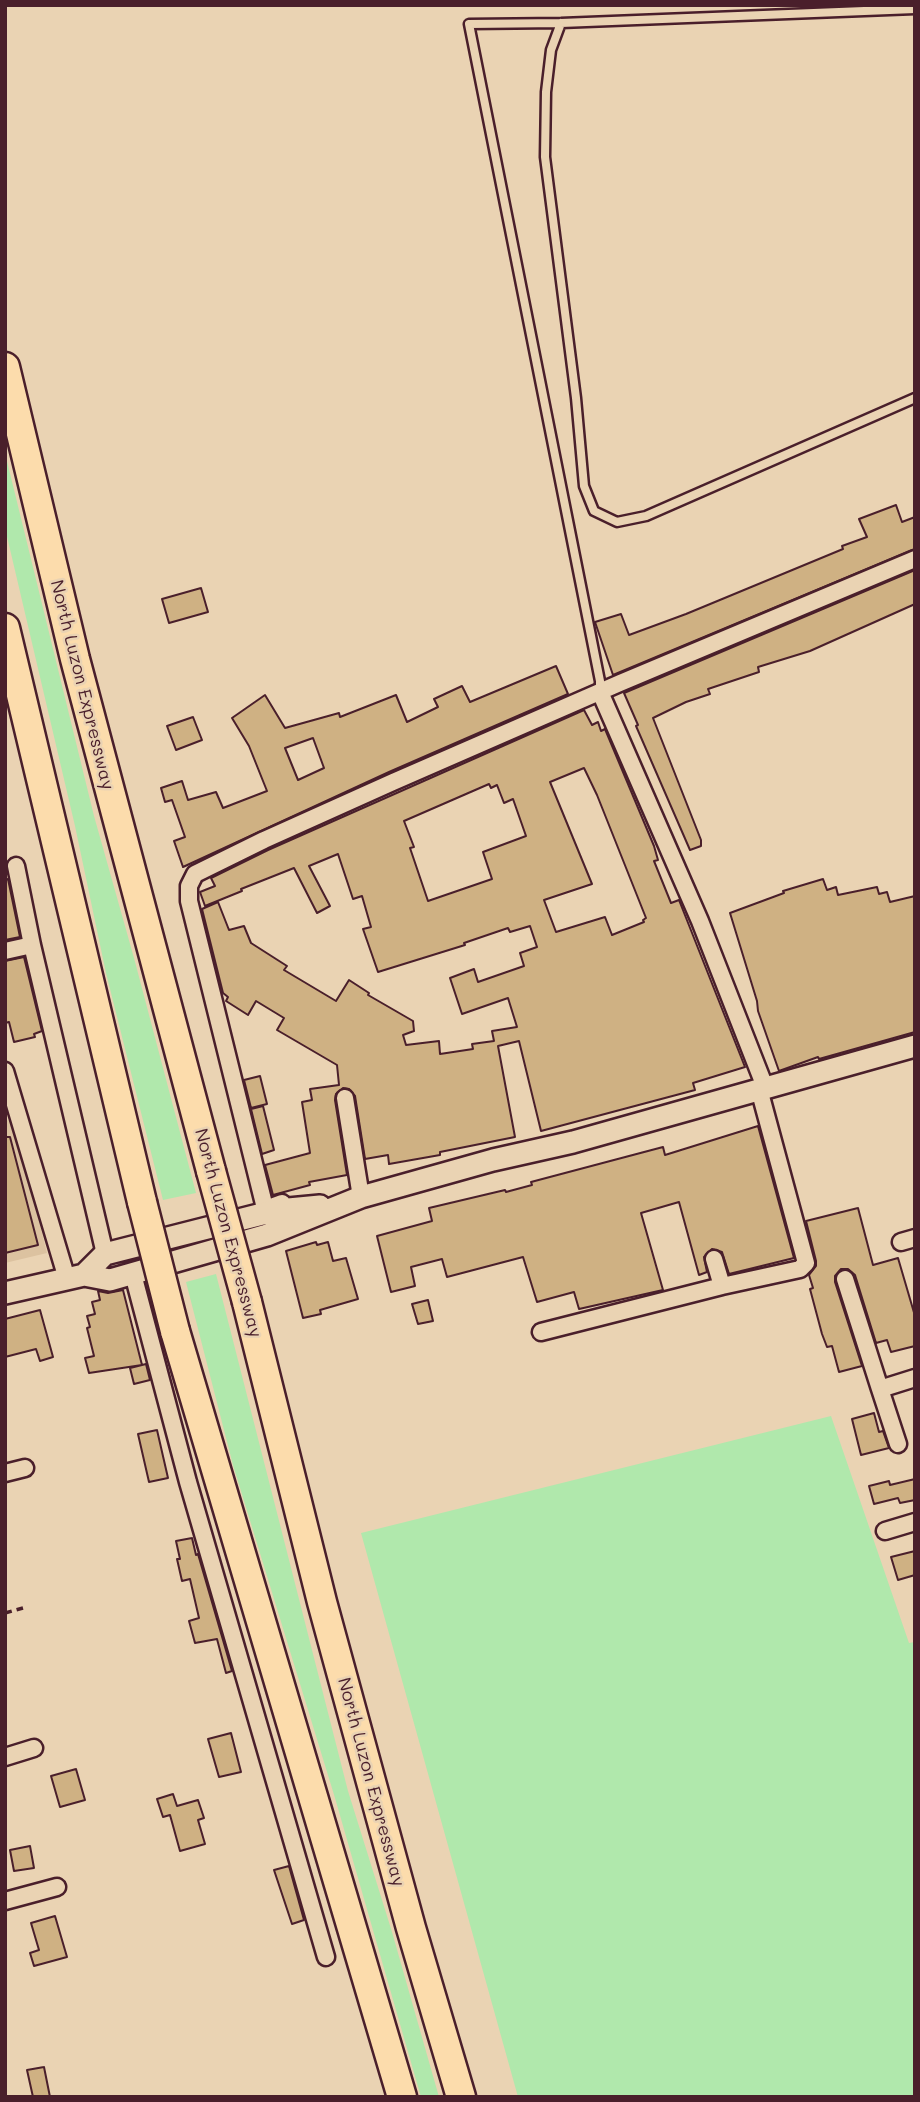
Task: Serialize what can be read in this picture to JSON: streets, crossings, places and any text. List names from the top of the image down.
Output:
{
  "streets": {
    "highway": ["North Luzon Expressway"]
  }
}
